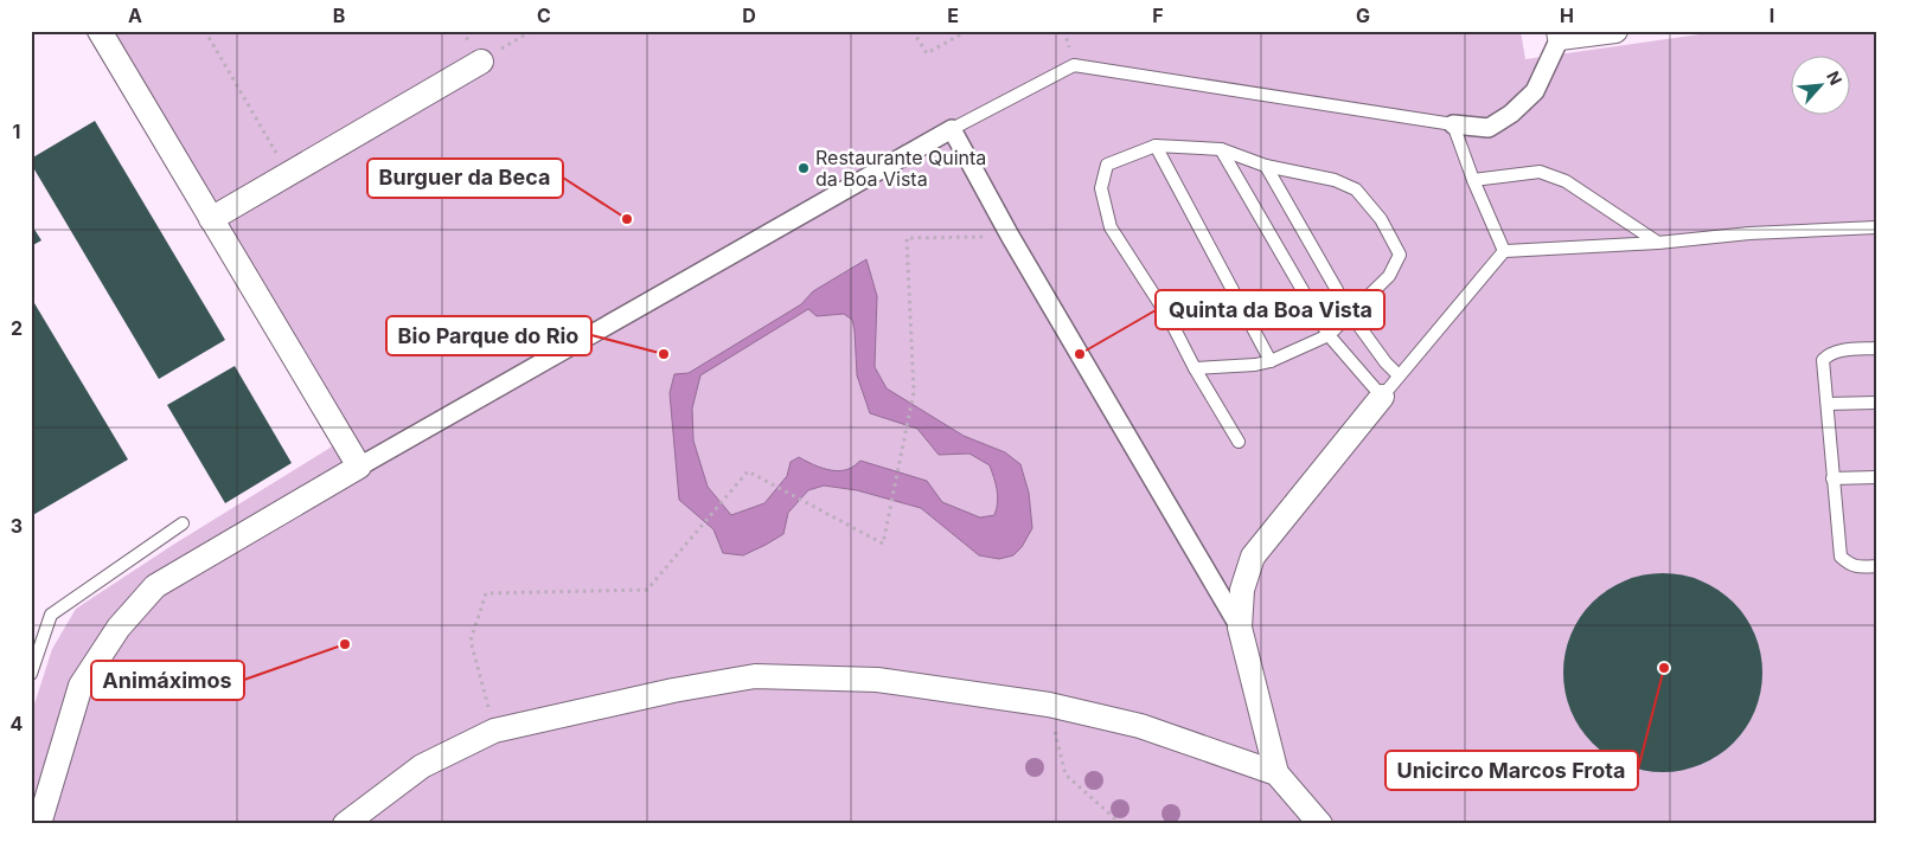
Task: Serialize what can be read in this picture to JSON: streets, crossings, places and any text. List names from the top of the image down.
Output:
{
  "places": [
    "Restaurante Quinta da Boa Vista",
    "Burguer da Beca",
    "Bio Parque do Rio",
    "Quinta da Boa Vista",
    "Animáximos",
    "Unicirco Marcos Frota"
  ],
  "north": "top right",
  "grid": {
    "columns": [
      "A",
      "B",
      "C",
      "D",
      "E",
      "F",
      "G",
      "H",
      "I"
    ],
    "rows": [
      "1",
      "2",
      "3",
      "4"
    ]
  }
}
